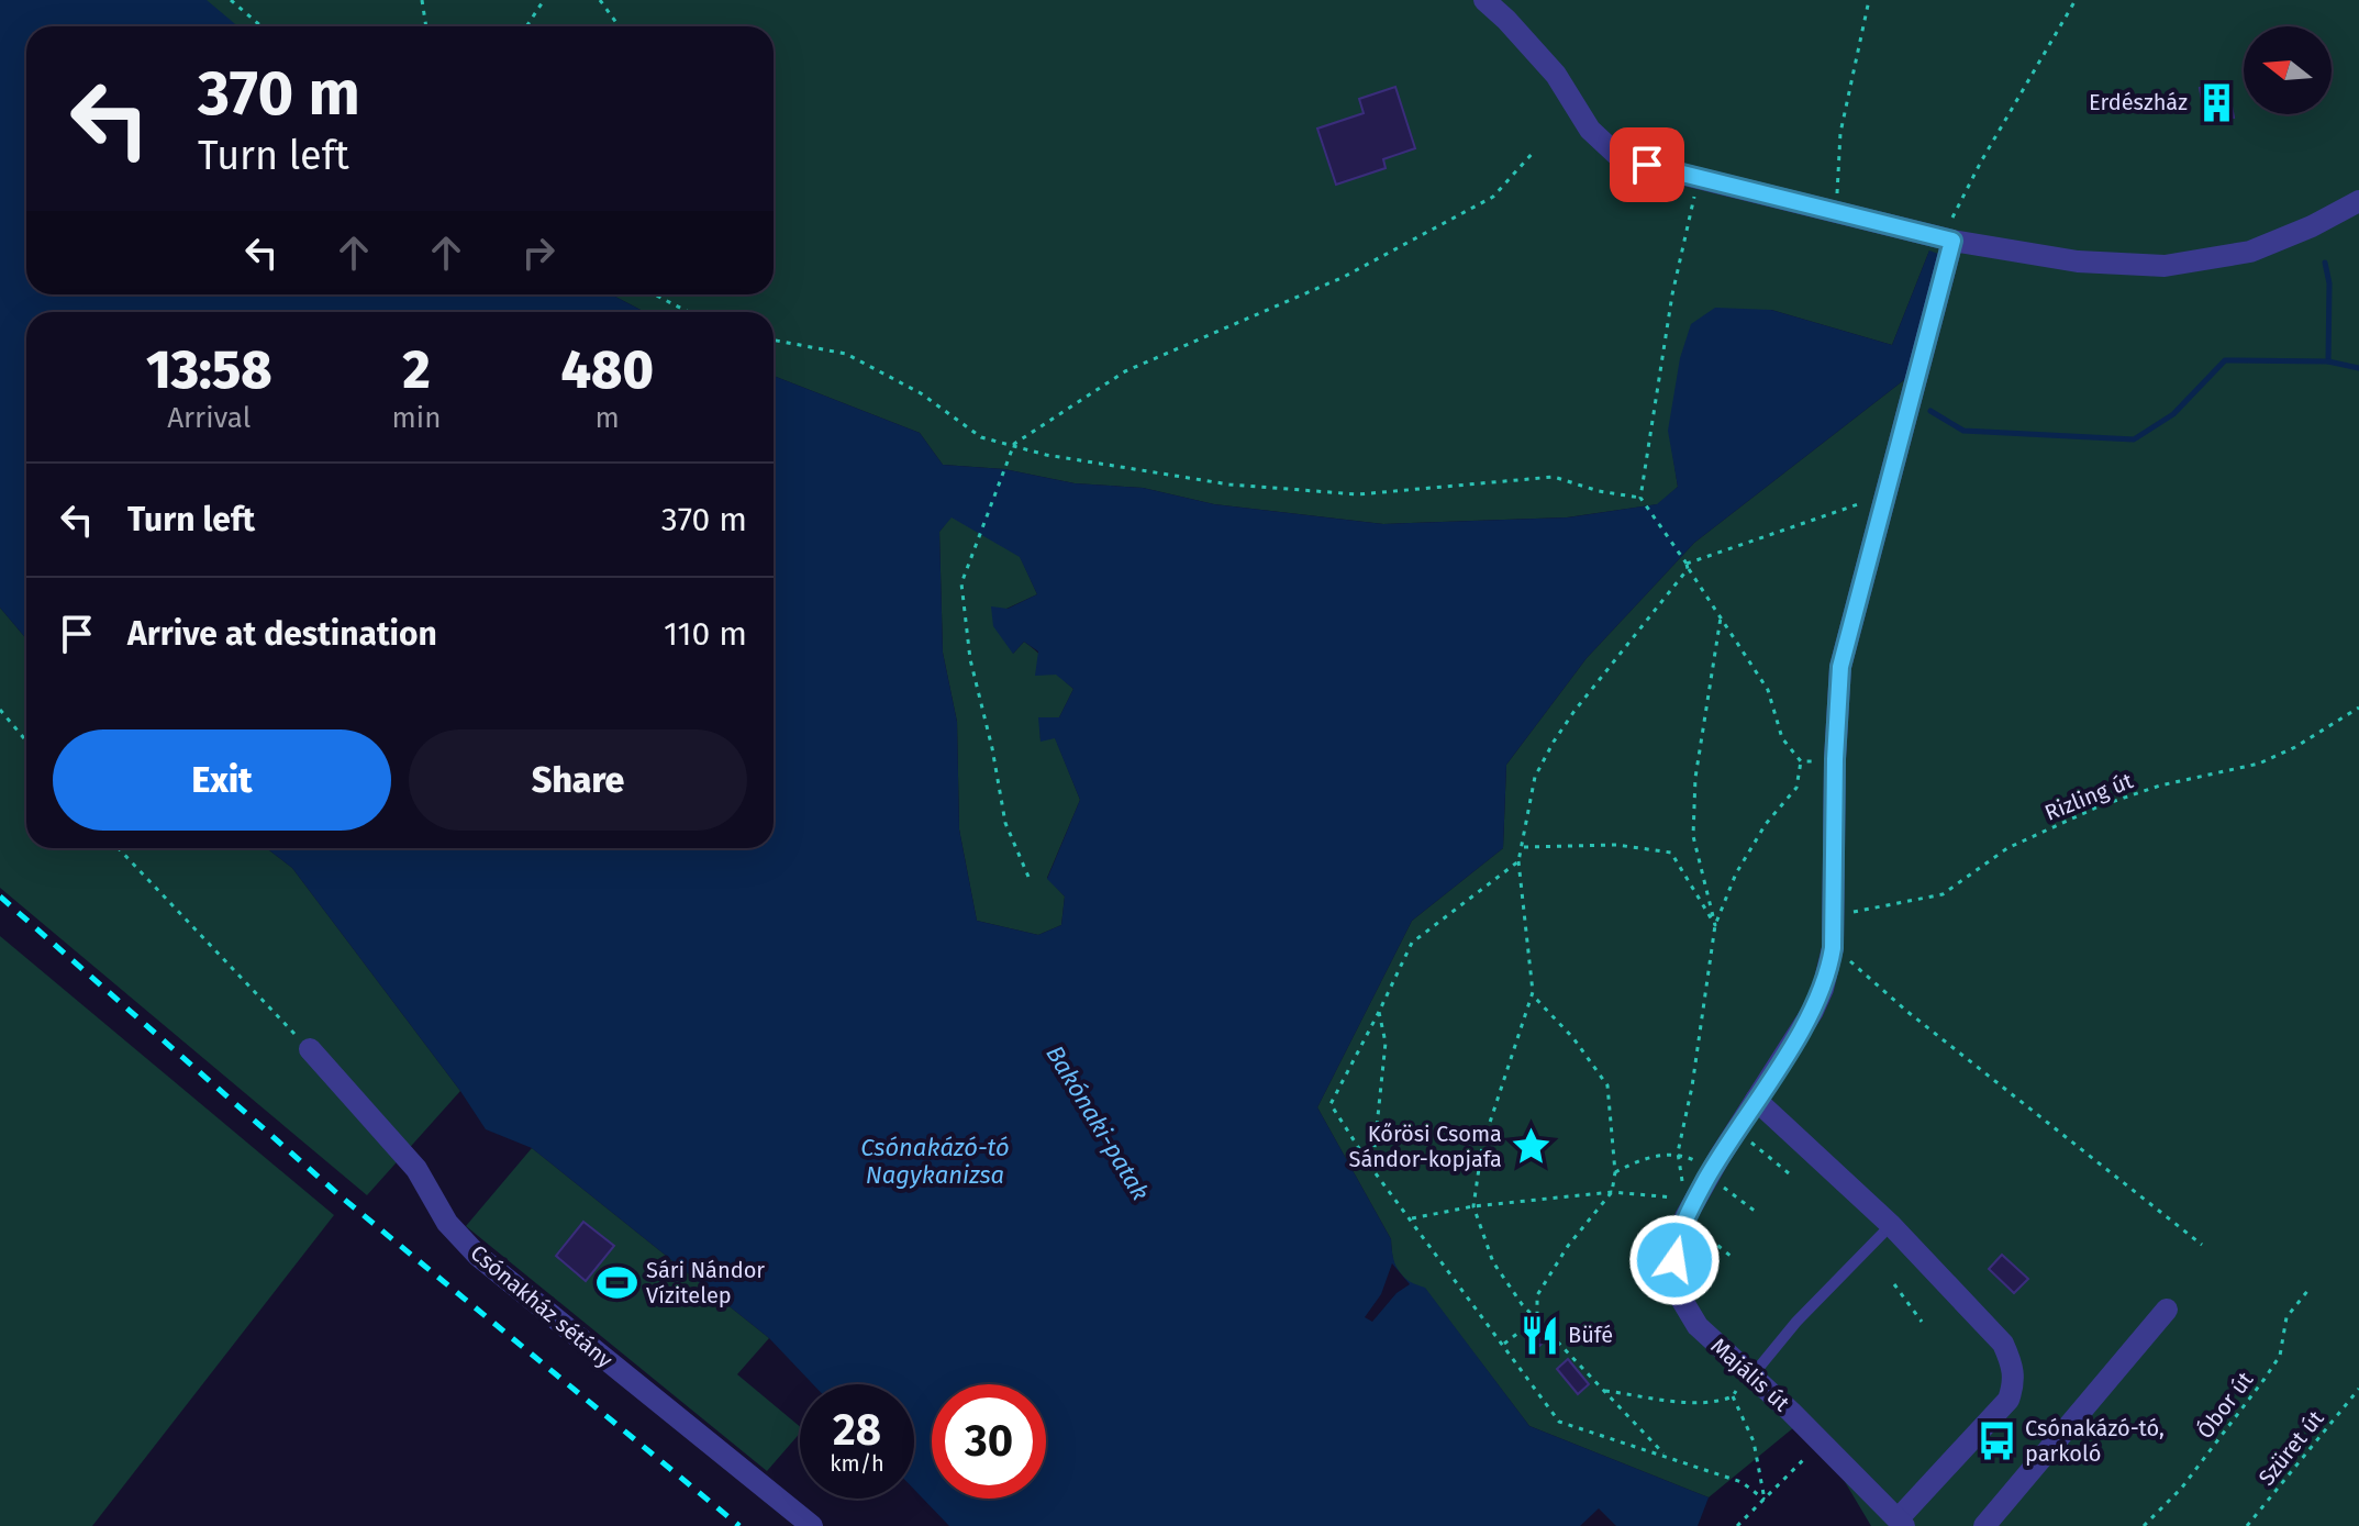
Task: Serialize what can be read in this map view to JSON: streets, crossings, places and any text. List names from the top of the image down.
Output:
{
  "streets": {
    "street": ["Csónakház sétány", "Majális út"],
    "path": ["Rizling út", "Óbor út", "Szüret út"]
  },
  "crossings": [
    ["Rizling út", "Majális út"]
  ],
  "water": ["Bakónaki-patak", "Csónakázó-tó Nagykanizsa"],
  "places": {
    "building": ["Erdészház"],
    "place": ["Kőrösi Csoma Sándor-kopjafa"],
    "sports": ["Sári Nándor Vízitelep"],
    "restaurant": ["Büfé"],
    "bus stop": ["Csónakázó-tó, parkoló"]
  },
  "north": "left",
  "page": {
    "turn": ["370 m", "Turn left"],
    "eta": [
      "13:58",
      "Arrival",
      "2",
      "min",
      "480",
      "m"
    ],
    "list": [
      {
        "name": "Turn left",
        "value": "370 m"
      },
      {
        "name": "Arrive at destination",
        "value": "110 m"
      }
    ],
    "buttons": ["Exit", "Share"],
    "speed": "28 km/h",
    "limit": "30"
  }
}
